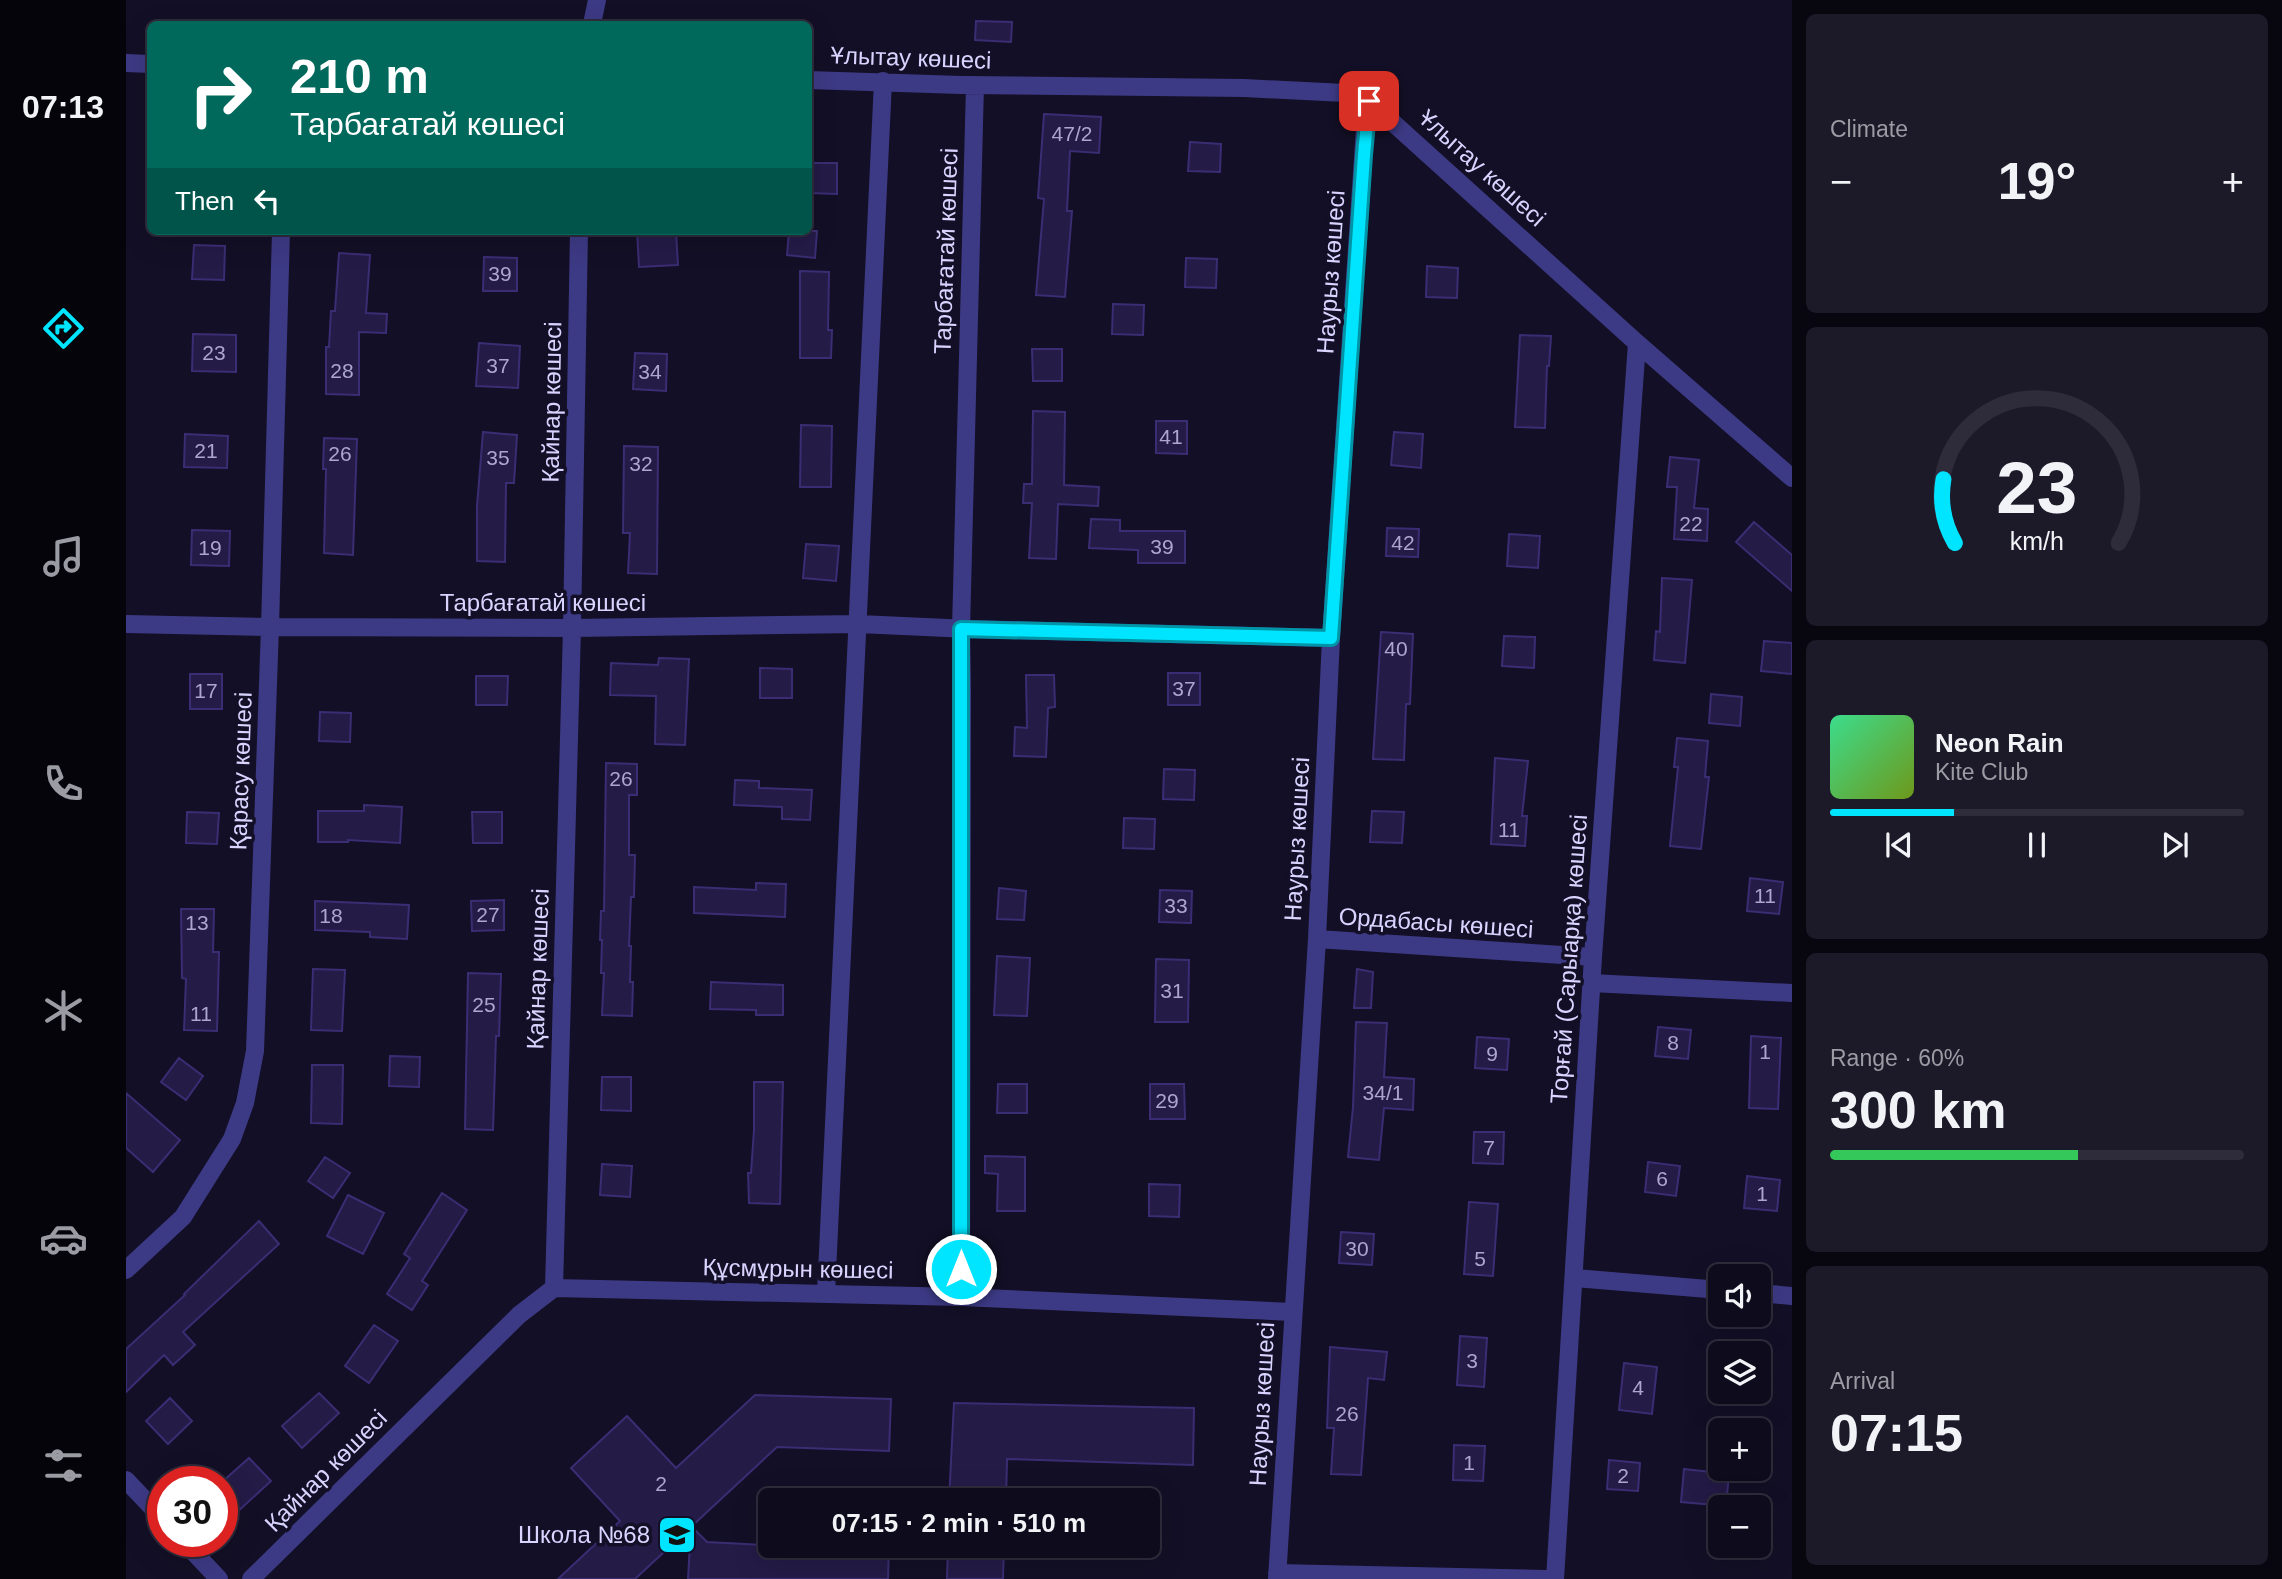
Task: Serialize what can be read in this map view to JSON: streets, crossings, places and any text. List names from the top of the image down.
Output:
{
  "streets": {
    "street": [
      "Ұлытау көшесі",
      "Тарбағатай көшесі",
      "Наурыз көшесі",
      "Қайнар көшесі",
      "Қарасу көшесі",
      "Ордабасы көшесі",
      "Торғай (Сарыарқа) көшесі",
      "Құсмұрын көшесі"
    ]
  },
  "crossings": [
    ["Ұлытау көшесі", "Тарбағатай көшесі"],
    ["Ұлытау көшесі", "Наурыз көшесі"],
    ["Ұлытау көшесі", "Торғай (Сарыарқа) көшесі"],
    ["Тарбағатай көшесі", "Наурыз көшесі"],
    ["Тарбағатай көшесі", "Қайнар көшесі"],
    ["Тарбағатай көшесі", "Қарасу көшесі"],
    ["Наурыз көшесі", "Ордабасы көшесі"],
    ["Наурыз көшесі", "Құсмұрын көшесі"],
    ["Қайнар көшесі", "Құсмұрын көшесі"],
    ["Ордабасы көшесі", "Торғай (Сарыарқа) көшесі"]
  ],
  "places": {
    "school or university": ["Школа №68"]
  },
  "house_numbers": [
    "47/2",
    "39",
    "23",
    "37",
    "28",
    "34",
    "41",
    "21",
    "26",
    "35",
    "32",
    "22",
    "42",
    "39",
    "19",
    "40",
    "37",
    "17",
    "26",
    "11",
    "11",
    "33",
    "27",
    "18",
    "13",
    "31",
    "25",
    "11",
    "8",
    "1",
    "9",
    "34/1",
    "29",
    "7",
    "6",
    "1",
    "30",
    "5",
    "3",
    "4",
    "26",
    "1",
    "2",
    "2"
  ],
  "page": {
    "tabs": "07:13",
    "tile": [
      "Climate",
      ["Range · 60%", "300 km"],
      ["Arrival", "07:15"]
    ],
    "turn": ["210 m", "Тарбағатай көшесі"],
    "heat": ["−", "19°", "+"],
    "then": "Then",
    "song": ["Neon Rain", "Kite Club"],
    "map_buttons": ["+", "−"],
    "limit": "30",
    "trip": "07:15 · 2 min · 510 m",
    "gauge": ["23", "km/h"]
  }
}
